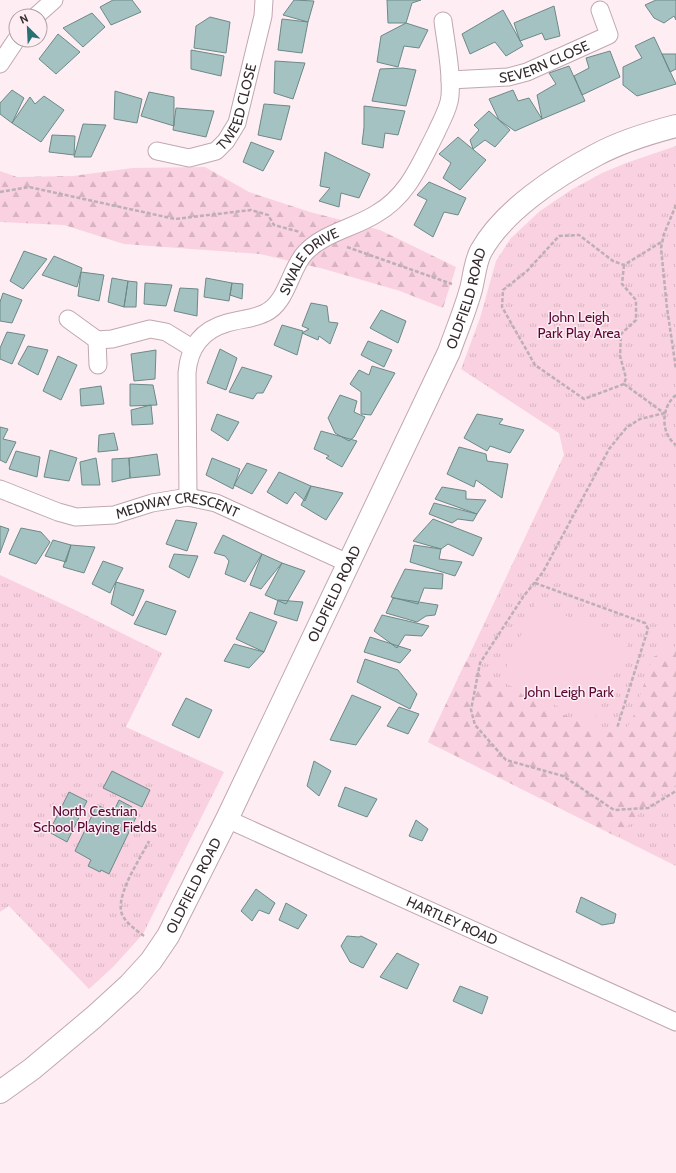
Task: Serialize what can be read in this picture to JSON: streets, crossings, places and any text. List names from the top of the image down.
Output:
{
  "streets": {
    "street": [
      "SEVERN CLOSE",
      "TWEED CLOSE",
      "SWALE DRIVE",
      "OLDFIELD ROAD",
      "MEDWAY CRESCENT",
      "HARTLEY ROAD"
    ]
  },
  "crossings": [
    ["SEVERN CLOSE", "SWALE DRIVE"],
    ["OLDFIELD ROAD", "MEDWAY CRESCENT"],
    ["OLDFIELD ROAD", "HARTLEY ROAD"]
  ],
  "parks": ["John Leigh Park Play Area", "John Leigh Park", "North Cestrian School Playing Fields"],
  "north": "top left"
}
